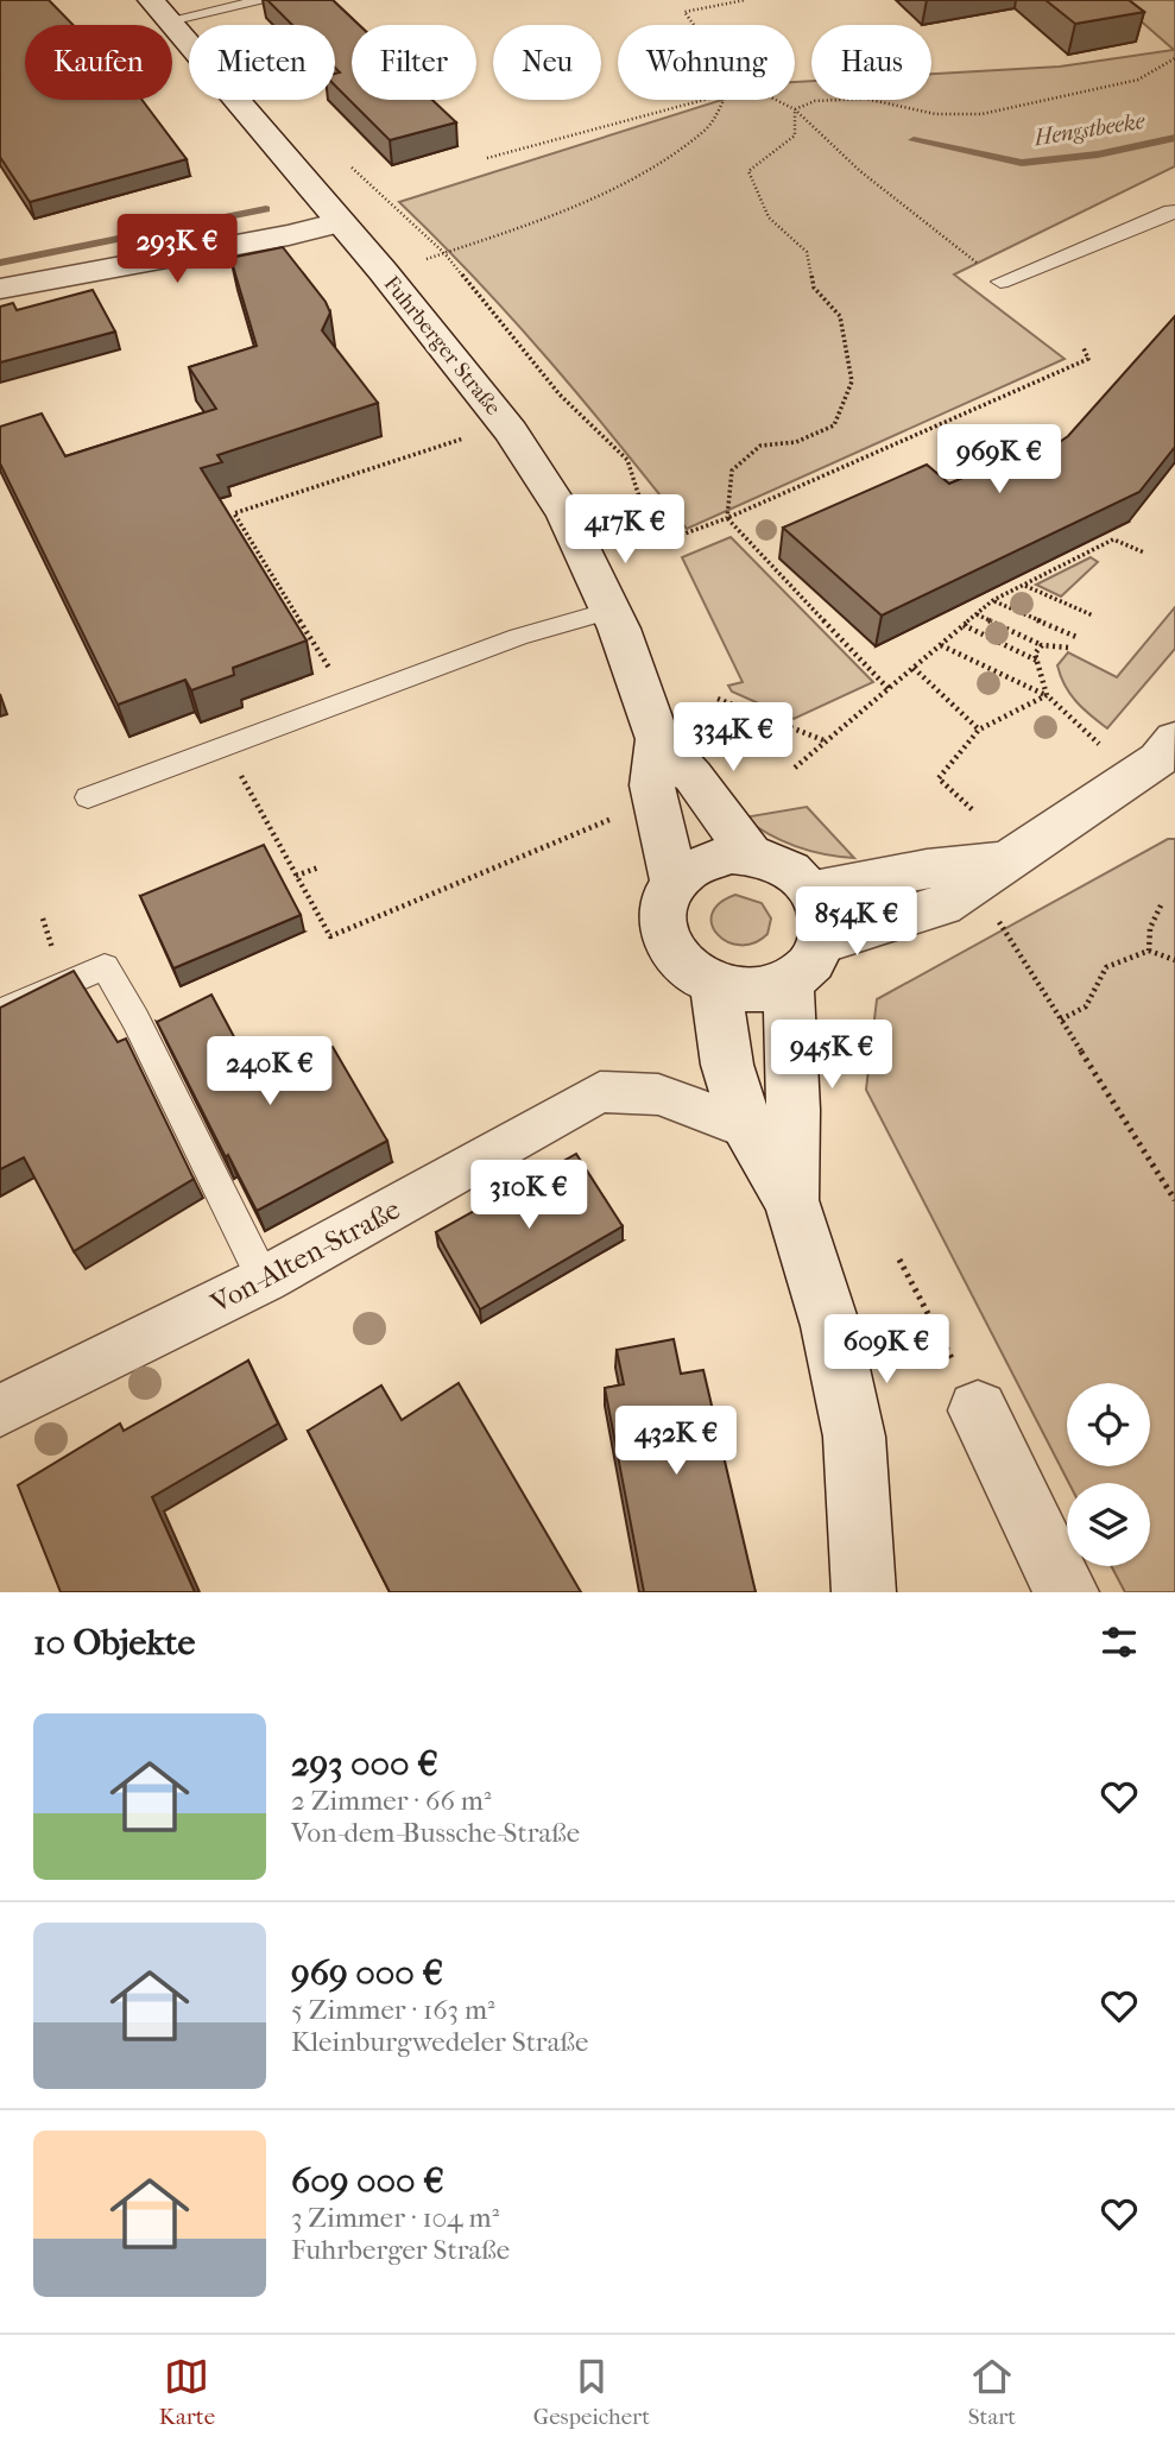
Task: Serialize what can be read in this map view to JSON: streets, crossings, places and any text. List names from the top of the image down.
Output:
{
  "streets": {
    "main road": ["Fuhrberger Straße"],
    "street": ["Von-Alten-Straße"]
  },
  "water": ["Hengstbeeke"],
  "page": {
    "chip": [
      "Kaufen",
      "Mieten",
      "Filter",
      "Neu",
      "Wohnung",
      "Haus"
    ],
    "price": [
      "293K €",
      "969K €",
      "417K €",
      "334K €",
      "854K €",
      "945K €",
      "240K €",
      "310K €",
      "609K €",
      "432K €"
    ],
    "heading": "10 Objekte",
    "list": [
      {
        "name": "293 000 €",
        "note": "2 Zimmer · 66 m² · Von-dem-Bussche-Straße"
      },
      {
        "name": "969 000 €",
        "note": "5 Zimmer · 163 m² · Kleinburgwedeler Straße"
      },
      {
        "name": "609 000 €",
        "note": "3 Zimmer · 104 m² · Fuhrberger Straße"
      }
    ],
    "tabs": ["Karte", "Gespeichert", "Start"]
  }
}
